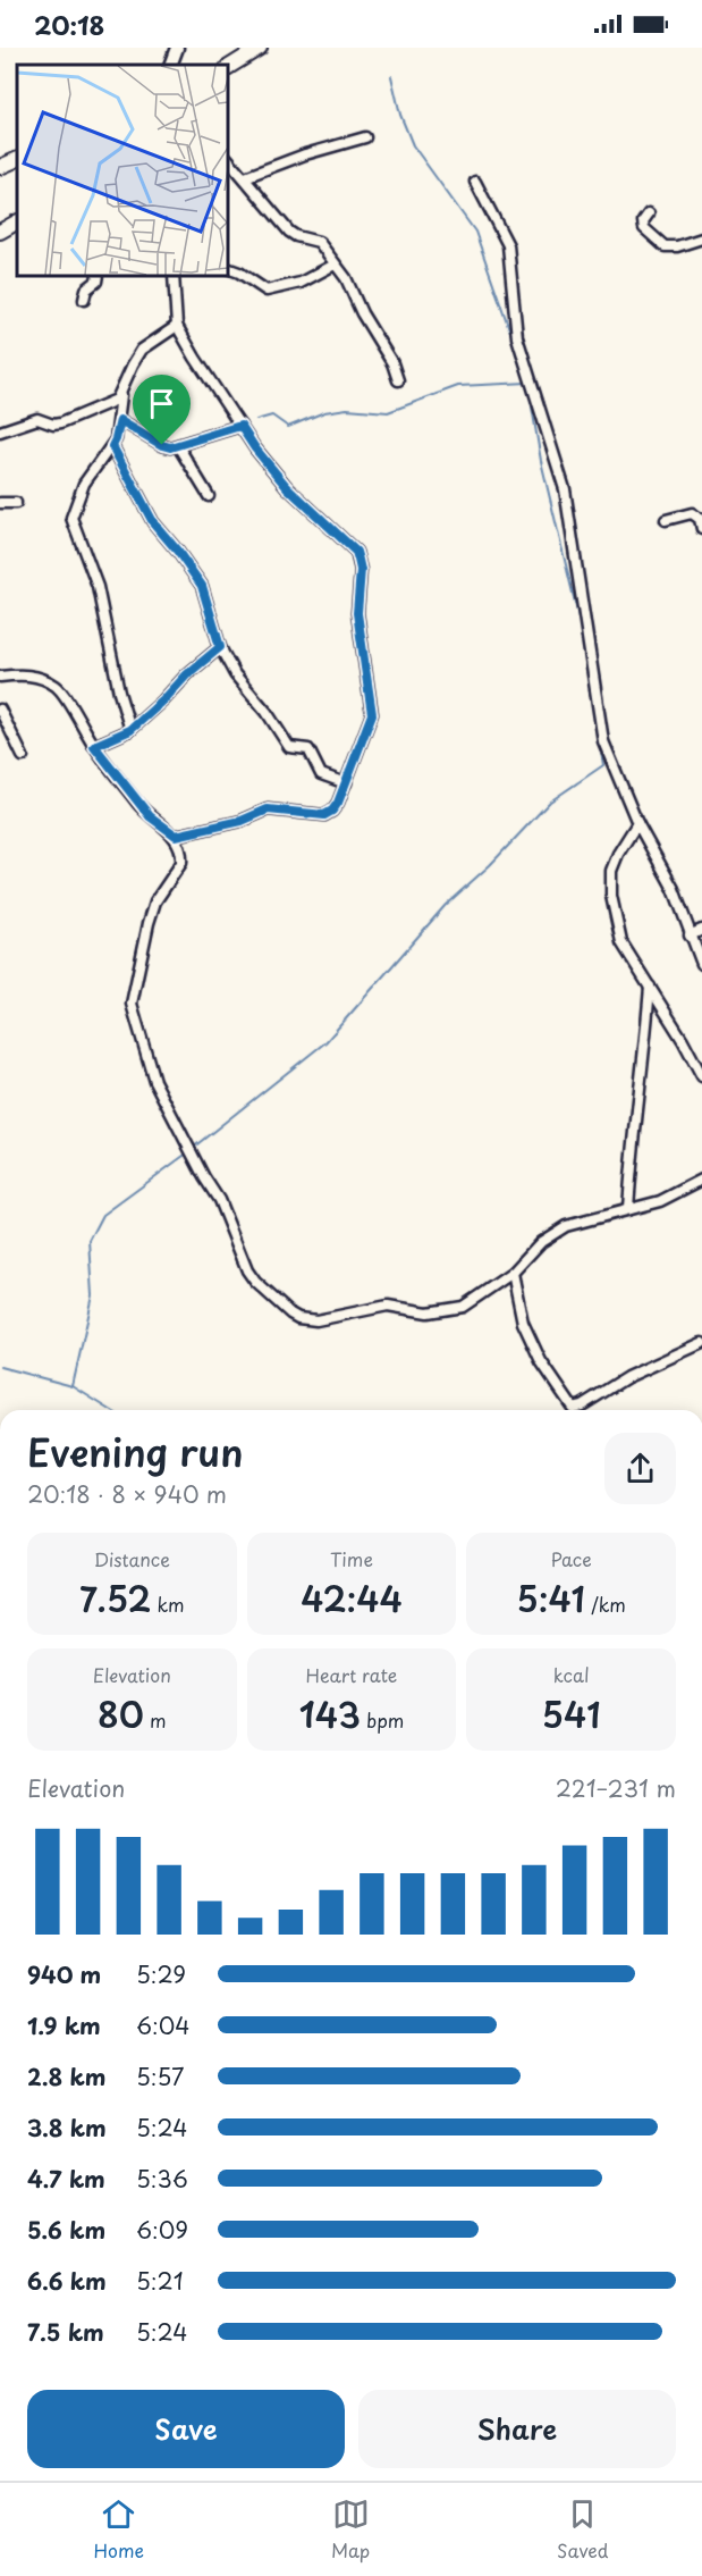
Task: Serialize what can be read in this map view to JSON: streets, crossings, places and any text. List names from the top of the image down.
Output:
{
  "page": {
    "status": "20:18",
    "heading": ["Evening run", "20:18 · 8 × 940 m"],
    "stats": [
      ["Distance", "7.52 km"],
      ["Time", "42:44"],
      ["Pace", "5:41 /km"],
      ["Elevation", "80 m"],
      ["Heart rate", "143 bpm"],
      ["kcal", "541"]
    ],
    "chart": ["Elevation", "221–231 m"],
    "list": [
      {
        "name": "940 m",
        "note": "5:29"
      },
      {
        "name": "1.9 km",
        "note": "6:04"
      },
      {
        "name": "2.8 km",
        "note": "5:57"
      },
      {
        "name": "3.8 km",
        "note": "5:24"
      },
      {
        "name": "4.7 km",
        "note": "5:36"
      },
      {
        "name": "5.6 km",
        "note": "6:09"
      },
      {
        "name": "6.6 km",
        "note": "5:21"
      },
      {
        "name": "7.5 km",
        "note": "5:24"
      }
    ],
    "buttons": ["Save", "Share"],
    "tabs": ["Home", "Map", "Saved"]
  }
}
